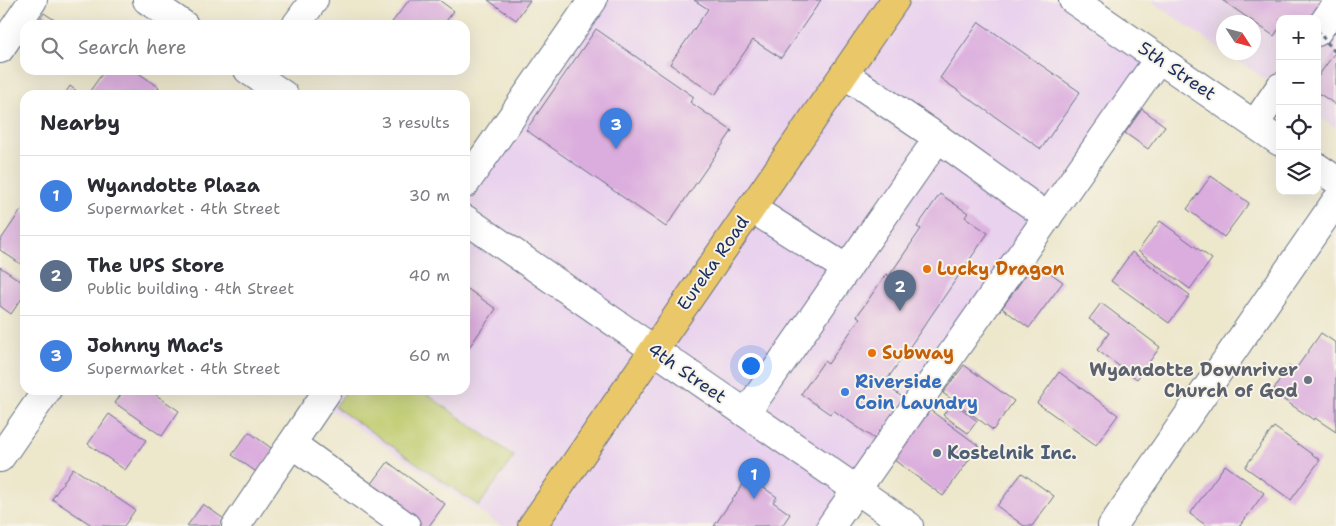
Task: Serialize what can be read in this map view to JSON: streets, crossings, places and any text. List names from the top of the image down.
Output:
{
  "streets": {
    "main road": ["Eureka Road"],
    "street": ["5th Street", "4th Street"]
  },
  "crossings": [
    ["Eureka Road", "4th Street"]
  ],
  "places": [
    "Lucky Dragon",
    "Subway",
    "Wyandotte Downriver Church of God",
    "Riverside Coin Laundry",
    "Kostelnik Inc."
  ],
  "north": "bottom right",
  "page": {
    "map_buttons": ["+", "−"],
    "search": "Search here",
    "heading": ["Nearby", "3 results"],
    "pins": ["3", "2", "1"],
    "list": [
      {
        "mark": "1",
        "name": "Wyandotte Plaza",
        "note": "Supermarket · 4th Street",
        "value": "30 m"
      },
      {
        "mark": "2",
        "name": "The UPS Store",
        "note": "Public building · 4th Street",
        "value": "40 m"
      },
      {
        "mark": "3",
        "name": "Johnny Mac's",
        "note": "Supermarket · 4th Street",
        "value": "60 m"
      }
    ]
  }
}
